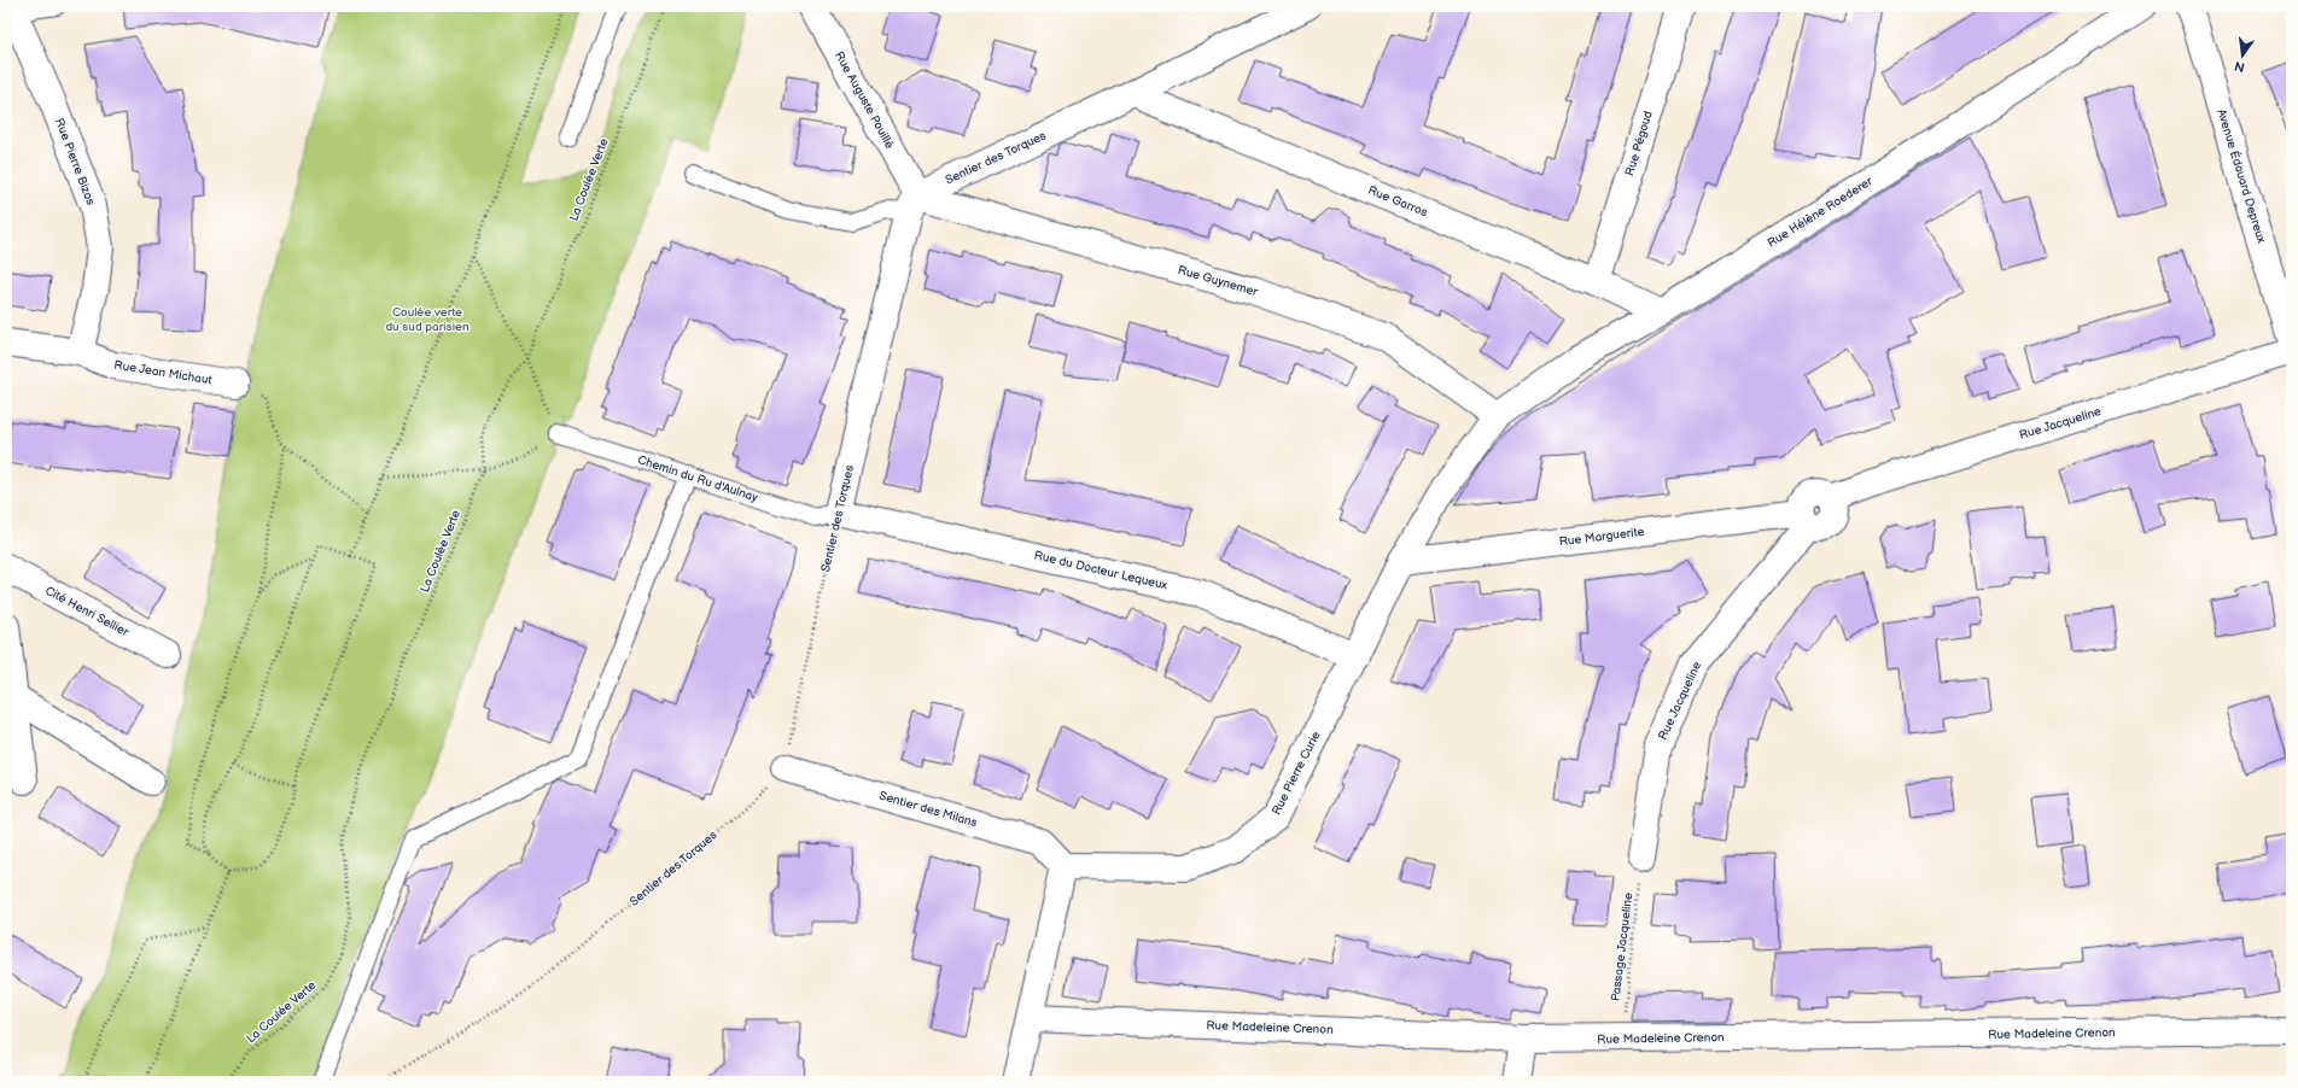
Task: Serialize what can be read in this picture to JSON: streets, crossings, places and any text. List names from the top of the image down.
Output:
{
  "streets": {
    "street": [
      "Rue Auguste Pouillé",
      "Rue Pégoud",
      "Sentier des Torques",
      "Rue Pierre Bizos",
      "Avenue Édouard Depreux",
      "Rue Garros",
      "Rue Hélène Roederer",
      "Rue Guynemer",
      "Rue Jean Michaut",
      "Rue Jacqueline",
      "Rue Marguerite",
      "Rue du Docteur Lequeux",
      "Cité Henri Sellier",
      "Rue Pierre Curie",
      "Sentier des Milans",
      "Rue Madeleine Crenon"
    ],
    "lane": ["Chemin du Ru d'Aulnay"],
    "path": ["La Coulée Verte", "Passage Jacqueline"]
  },
  "crossings": [
    ["Rue Auguste Pouillé", "Sentier des Torques"],
    ["Rue Auguste Pouillé", "Rue Guynemer"],
    ["Rue Pégoud", "Rue Garros"],
    ["Sentier des Torques", "Rue Garros"],
    ["Sentier des Torques", "Rue Guynemer"],
    ["Sentier des Torques", "Chemin du Ru d'Aulnay"],
    ["Sentier des Torques", "Rue du Docteur Lequeux"],
    ["Sentier des Torques", "Sentier des Milans"],
    ["Rue Pierre Bizos", "Rue Jean Michaut"],
    ["Rue Garros", "Rue Hélène Roederer"],
    ["Rue Hélène Roederer", "Rue Guynemer"],
    ["Rue Hélène Roederer", "Rue Pierre Curie"],
    ["Rue Guynemer", "Rue Pierre Curie"],
    ["Rue Jacqueline", "Rue Marguerite"],
    ["Rue Jacqueline", "Passage Jacqueline"],
    ["Chemin du Ru d'Aulnay", "Rue du Docteur Lequeux"],
    ["Rue Marguerite", "Rue Pierre Curie"],
    ["Rue du Docteur Lequeux", "Rue Pierre Curie"],
    ["Rue Pierre Curie", "Sentier des Milans"],
    ["Passage Jacqueline", "Rue Madeleine Crenon"]
  ],
  "parks": ["Coulée verte du sud parisien"],
  "north": "bottom"
}
